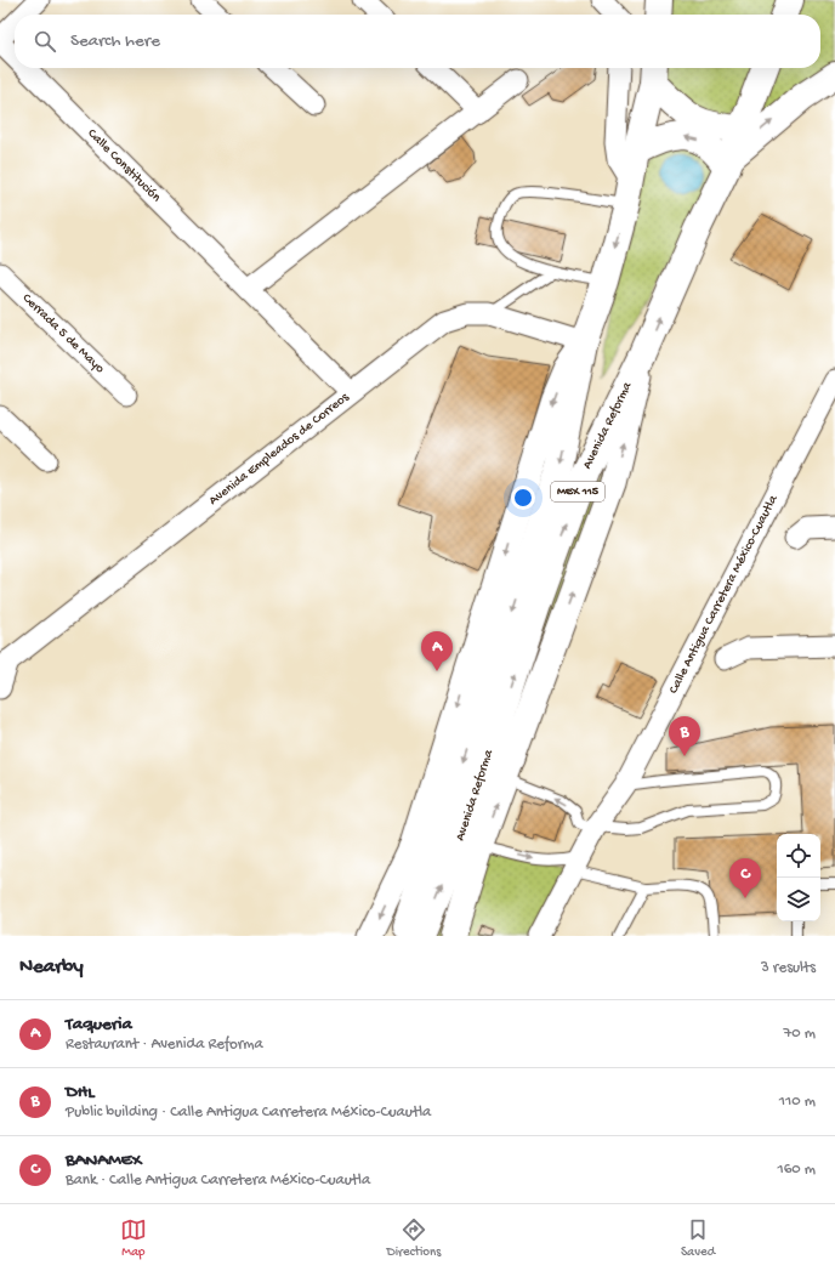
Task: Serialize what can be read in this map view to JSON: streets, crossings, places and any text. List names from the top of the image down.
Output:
{
  "streets": {
    "main road": ["Avenida Reforma", "MEX 115"],
    "street": [
      "Calle Constitución",
      "Cerrada 5 de Mayo",
      "Avenida Empleados de Correos",
      "Calle Antigua Carretera México-Cuautla"
    ]
  },
  "crossings": [
    ["Calle Constitución", "Avenida Empleados de Correos"],
    ["Avenida Reforma", "Avenida Empleados de Correos"]
  ],
  "page": {
    "search": "Search here",
    "pins": ["A", "B", "C"],
    "heading": ["Nearby", "3 results"],
    "list": [
      {
        "mark": "A",
        "name": "Taqueria",
        "note": "Restaurant · Avenida Reforma",
        "value": "70 m"
      },
      {
        "mark": "B",
        "name": "DHL",
        "note": "Public building · Calle Antigua Carretera México-Cuautla",
        "value": "110 m"
      },
      {
        "mark": "C",
        "name": "BANAMEX",
        "note": "Bank · Calle Antigua Carretera México-Cuautla",
        "value": "160 m"
      }
    ],
    "nav": ["Map", "Directions", "Saved"]
  }
}
